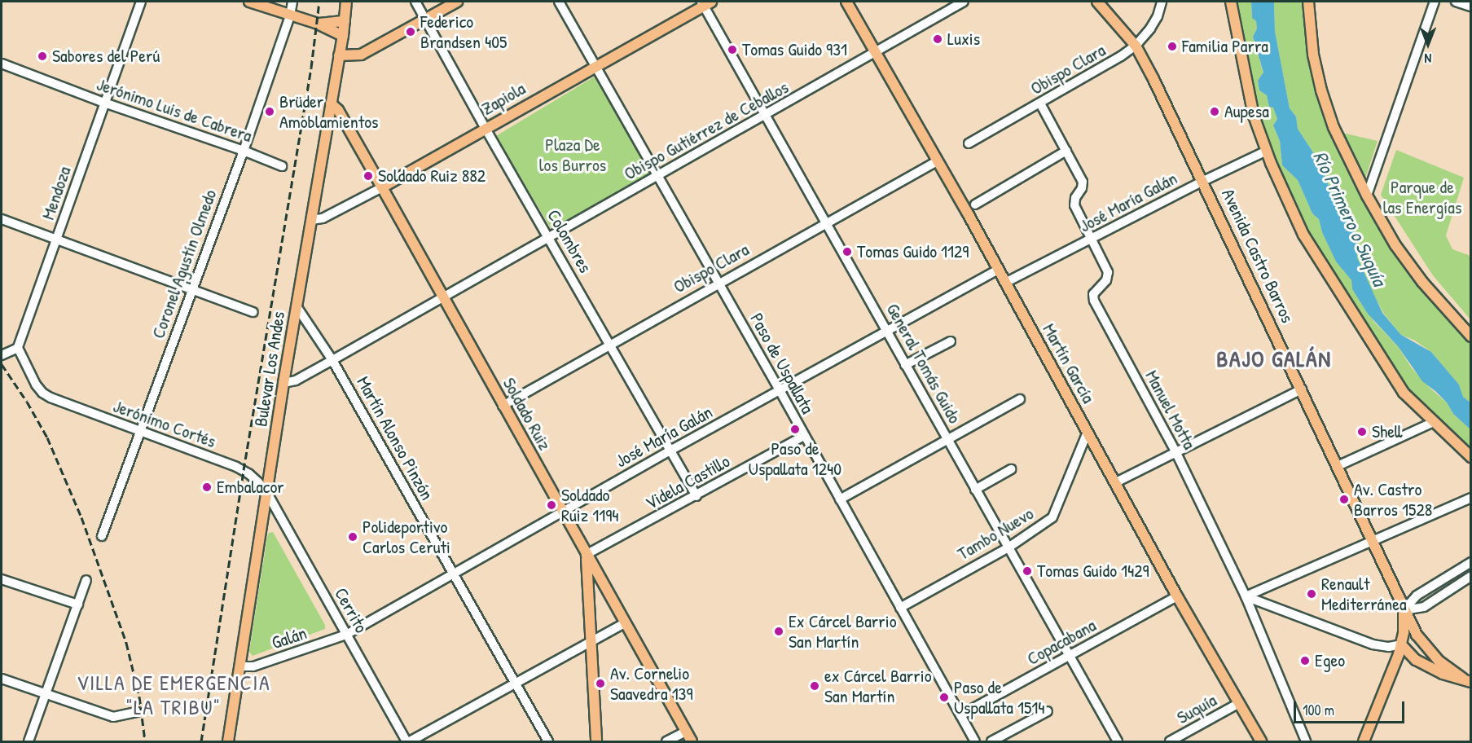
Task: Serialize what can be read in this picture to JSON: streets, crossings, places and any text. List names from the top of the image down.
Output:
{
  "streets": {
    "main road": [
      "Zapiola",
      "Avenida Castro Barros",
      "Martín García",
      "Bulevar Los Andes",
      "Soldado Ruiz"
    ],
    "street": [
      "Obispo Clara",
      "Jerónimo Luis de Cabrera",
      "Obispo Gutiérrez de Ceballos",
      "Mendoza",
      "José María Galán",
      "Colombres",
      "Coronel Agustín Olmedo",
      "Paso de Uspallata",
      "General Tomás Guido",
      "Manuel Motta",
      "Jerónimo Cortés",
      "Martín Alonso Pinzón",
      "Videla Castillo",
      "Tambo Nuevo",
      "Cerrito",
      "Galán",
      "Copacabana",
      "Suquía"
    ]
  },
  "crossings": [
    ["Obispo Clara", "Colombres"],
    ["Obispo Clara", "Avenida Castro Barros"],
    ["Obispo Clara", "Paso de Uspallata"],
    ["Obispo Clara", "General Tomás Guido"],
    ["Obispo Clara", "Martín García"],
    ["Obispo Clara", "Manuel Motta"],
    ["Obispo Clara", "Soldado Ruiz"],
    ["Zapiola", "Colombres"],
    ["Zapiola", "Paso de Uspallata"],
    ["Zapiola", "General Tomás Guido"],
    ["Zapiola", "Bulevar Los Andes"],
    ["Zapiola", "Soldado Ruiz"],
    ["Jerónimo Luis de Cabrera", "Mendoza"],
    ["Jerónimo Luis de Cabrera", "Coronel Agustín Olmedo"],
    ["Obispo Gutiérrez de Ceballos", "Colombres"],
    ["Obispo Gutiérrez de Ceballos", "Paso de Uspallata"],
    ["Obispo Gutiérrez de Ceballos", "General Tomás Guido"],
    ["Obispo Gutiérrez de Ceballos", "Martín García"],
    ["Obispo Gutiérrez de Ceballos", "Bulevar Los Andes"],
    ["Obispo Gutiérrez de Ceballos", "Soldado Ruiz"],
    ["Obispo Gutiérrez de Ceballos", "Martín Alonso Pinzón"],
    ["Mendoza", "Jerónimo Cortés"],
    ["José María Galán", "Colombres"],
    ["José María Galán", "Avenida Castro Barros"],
    ["José María Galán", "Paso de Uspallata"],
    ["José María Galán", "General Tomás Guido"],
    ["José María Galán", "Martín García"],
    ["José María Galán", "Manuel Motta"],
    ["José María Galán", "Soldado Ruiz"],
    ["José María Galán", "Martín Alonso Pinzón"],
    ["José María Galán", "Cerrito"],
    ["José María Galán", "Galán"],
    ["Colombres", "Videla Castillo"],
    ["Coronel Agustín Olmedo", "Jerónimo Cortés"],
    ["Paso de Uspallata", "Videla Castillo"],
    ["Paso de Uspallata", "Tambo Nuevo"],
    ["Paso de Uspallata", "Copacabana"],
    ["General Tomás Guido", "Tambo Nuevo"],
    ["General Tomás Guido", "Copacabana"],
    ["Martín García", "Tambo Nuevo"],
    ["Martín García", "Copacabana"],
    ["Martín García", "Suquía"],
    ["Bulevar Los Andes", "Soldado Ruiz"],
    ["Bulevar Los Andes", "Jerónimo Cortés"],
    ["Bulevar Los Andes", "Martín Alonso Pinzón"],
    ["Bulevar Los Andes", "Cerrito"],
    ["Bulevar Los Andes", "Galán"],
    ["Soldado Ruiz", "Videla Castillo"],
    ["Jerónimo Cortés", "Cerrito"],
    ["Cerrito", "Galán"]
  ],
  "districts": ["BAJO GALÁN", "VILLA DE EMERGENCIA \"LA TRIBU\""],
  "water": ["Río Primero o Suquía"],
  "parks": ["Plaza De los Burros", "Parque de las Energías"],
  "places": [
    "Federico Brandsen 405",
    "Luxis",
    "Familia Parra",
    "Tomas Guido 931",
    "Sabores del Perú",
    "Brüder Amoblamientos",
    "Aupesa",
    "Soldado Ruiz 882",
    "Tomas Guido 1129",
    "Paso de Uspallata 1240",
    "Shell",
    "Embalacor",
    "Av. Castro Barros 1528",
    "Soldado Ruiz 1194",
    "Polideportivo Carlos Ceruti",
    "Tomas Guido 1429",
    "Renault Mediterránea",
    "Ex Cárcel Barrio San Martín",
    "Egeo",
    "Av. Cornelio Saavedra 139",
    "ex Cárcel Barrio San Martín",
    "Paso de Uspallata 1514"
  ],
  "scale_bar": "100 m",
  "north": "bottom"
}
